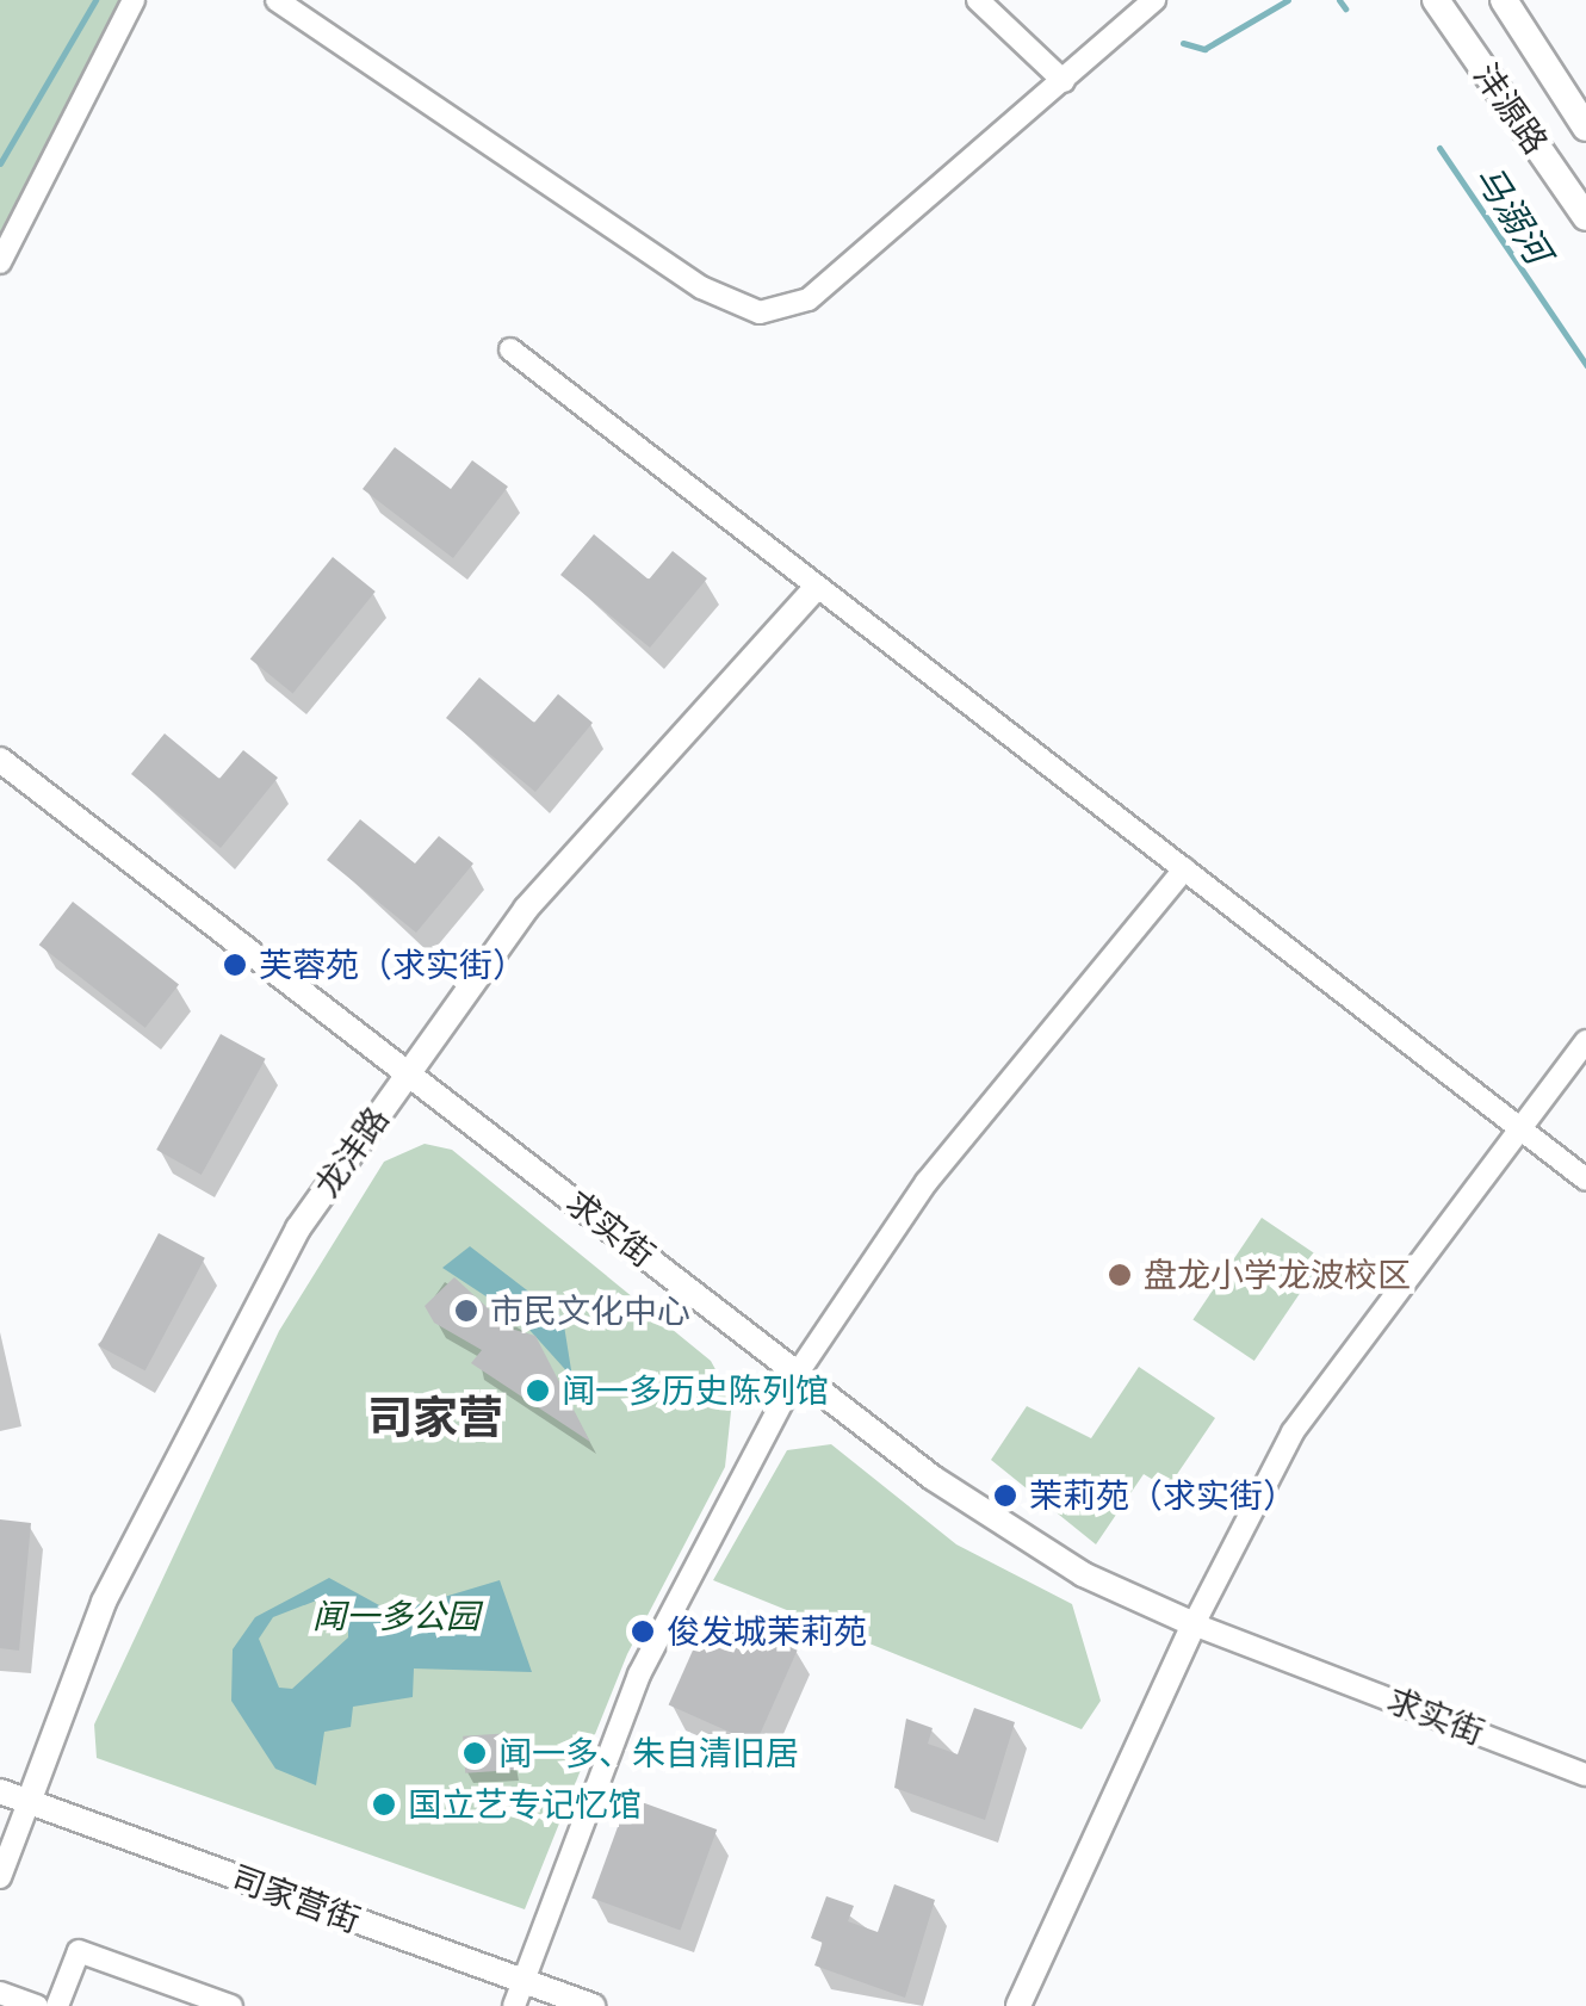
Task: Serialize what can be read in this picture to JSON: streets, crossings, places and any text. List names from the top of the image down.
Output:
{
  "streets": {
    "main road": ["沣源路"],
    "street": ["龙沣路", "求实街", "司家营街"]
  },
  "crossings": [
    ["龙沣路", "求实街"],
    ["龙沣路", "司家营街"]
  ],
  "districts": ["司家营"],
  "water": ["马溺河"],
  "parks": ["闻一多公园"],
  "places": [
    "芙蓉苑（求实街）",
    "盘龙小学龙波校区",
    "市民文化中心",
    "闻一多历史陈列馆",
    "茉莉苑（求实街）",
    "俊发城茉莉苑",
    "闻一多、朱自清旧居",
    "国立艺专记忆馆"
  ]
}
